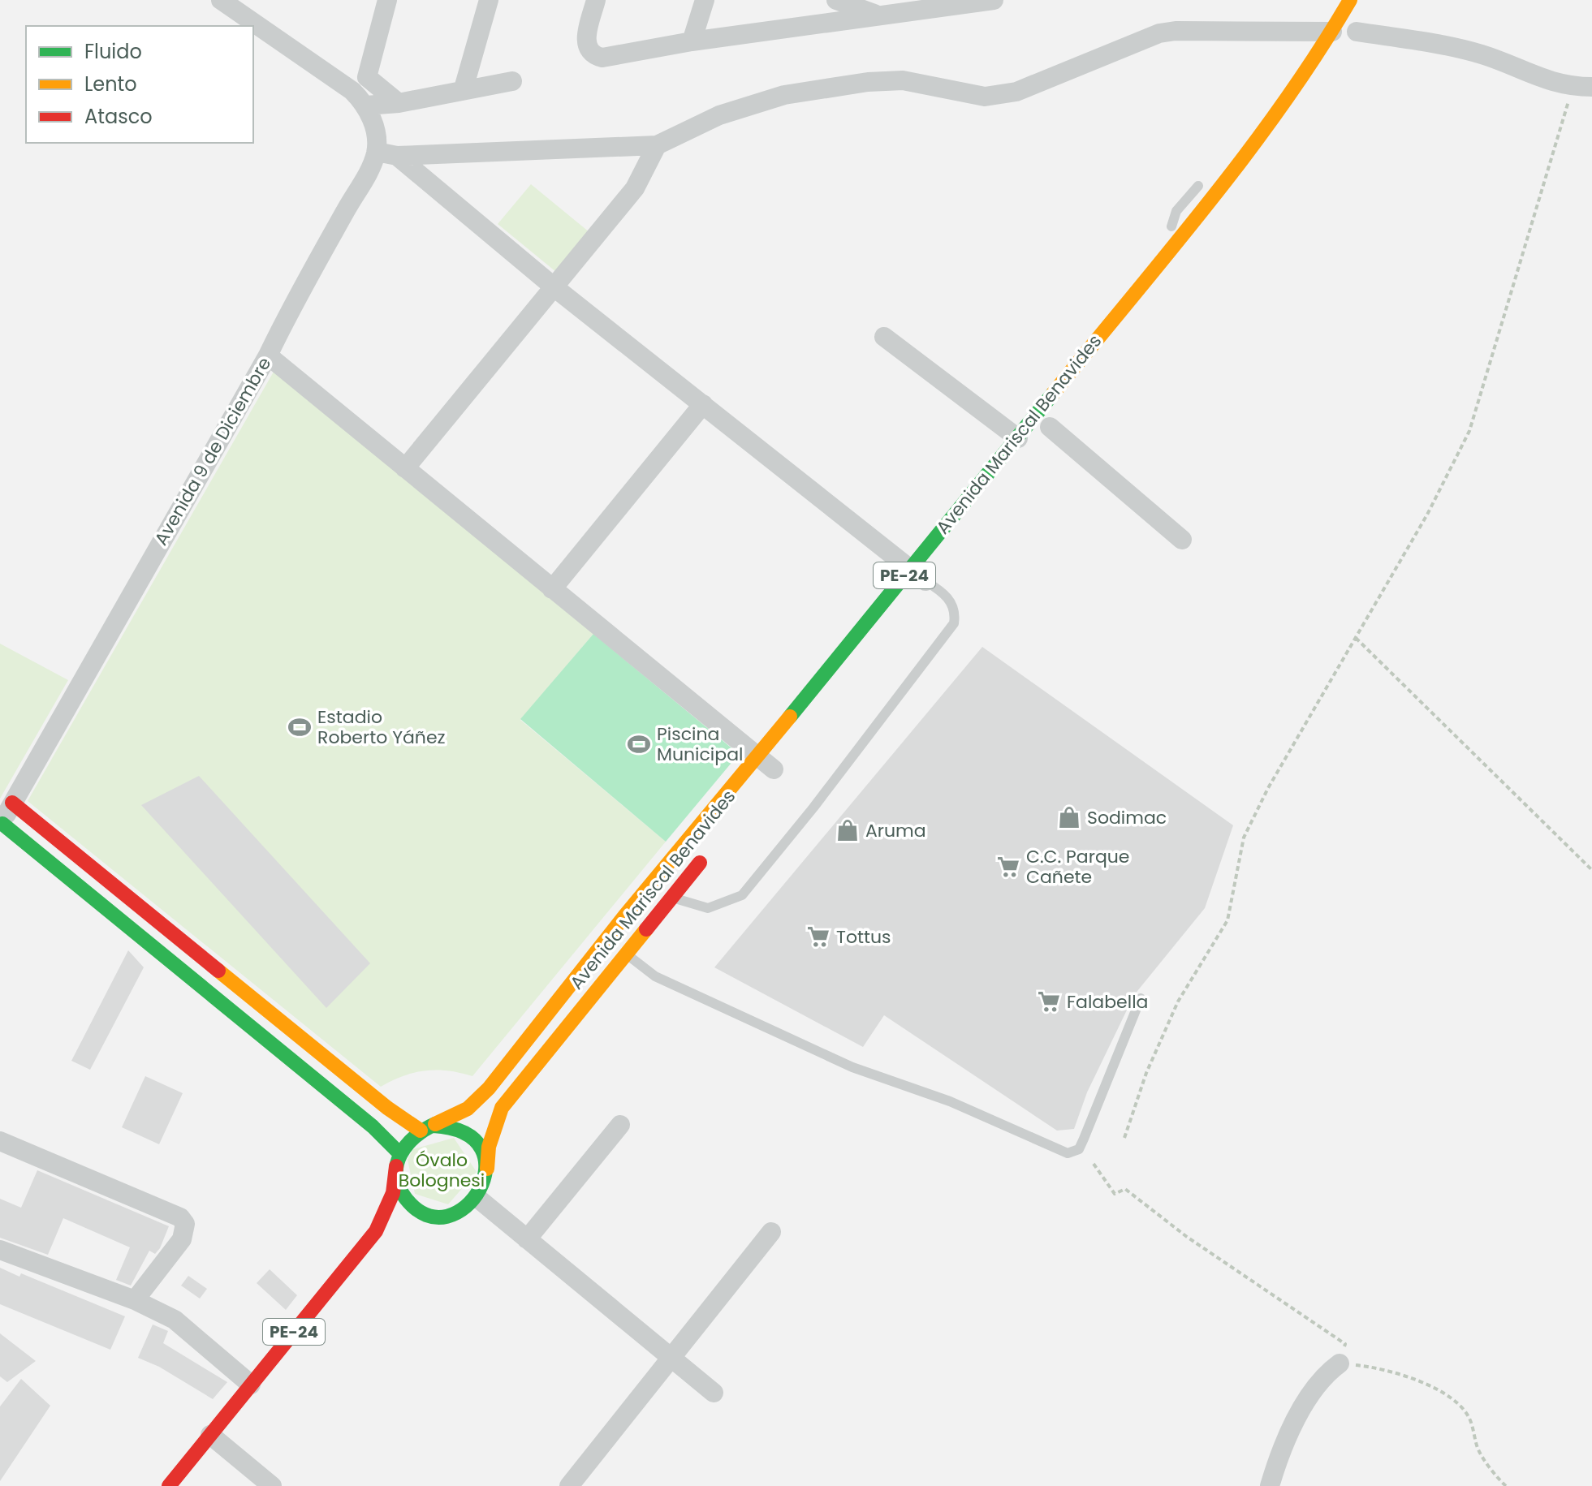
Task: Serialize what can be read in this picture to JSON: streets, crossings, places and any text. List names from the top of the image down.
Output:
{
  "streets": {
    "main road": ["Avenida Mariscal Benavides", "PE-24"],
    "street": ["Avenida 9 de Diciembre"]
  },
  "crossings": [
    ["Avenida Mariscal Benavides", "PE-24"]
  ],
  "parks": ["Óvalo Bolognesi"],
  "places": {
    "sports": ["Estadio Roberto Yáñez", "Piscina Municipal"],
    "shop": ["Sodimac", "Aruma"],
    "supermarket": ["C.C. Parque Cañete", "Tottus", "Falabella"]
  },
  "legend": ["Fluido", "Lento", "Atasco"]
}
